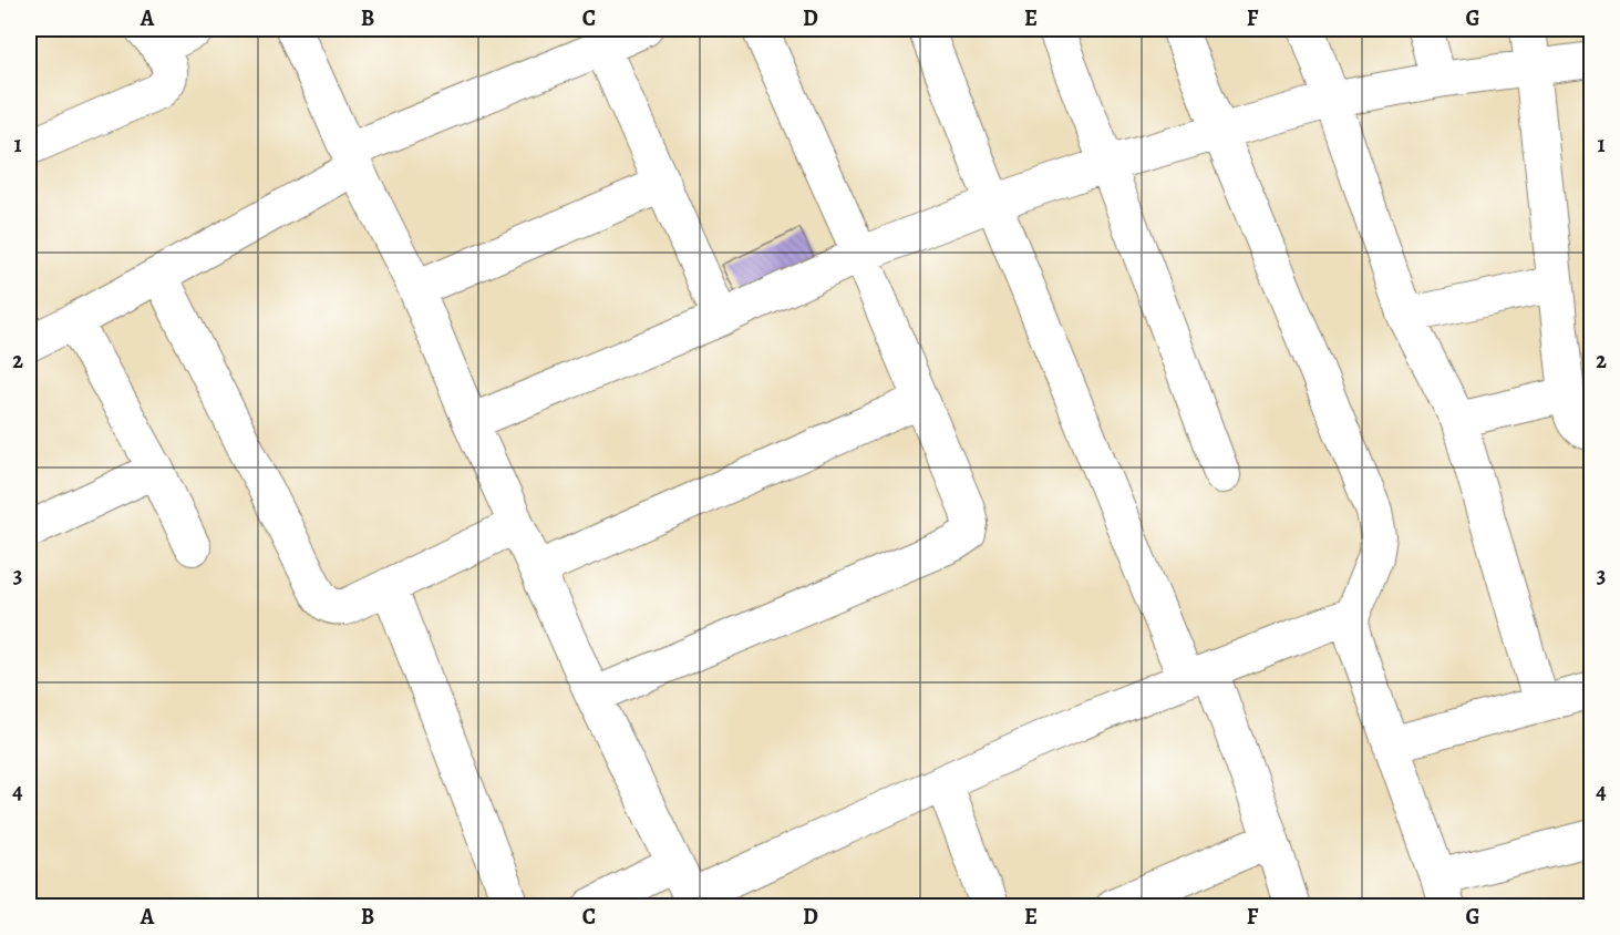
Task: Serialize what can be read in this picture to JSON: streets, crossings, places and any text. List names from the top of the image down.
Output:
{
  "grid": {
    "columns": [
      "A",
      "B",
      "C",
      "D",
      "E",
      "F",
      "G"
    ],
    "rows": [
      "1",
      "2",
      "3",
      "4"
    ]
  }
}
